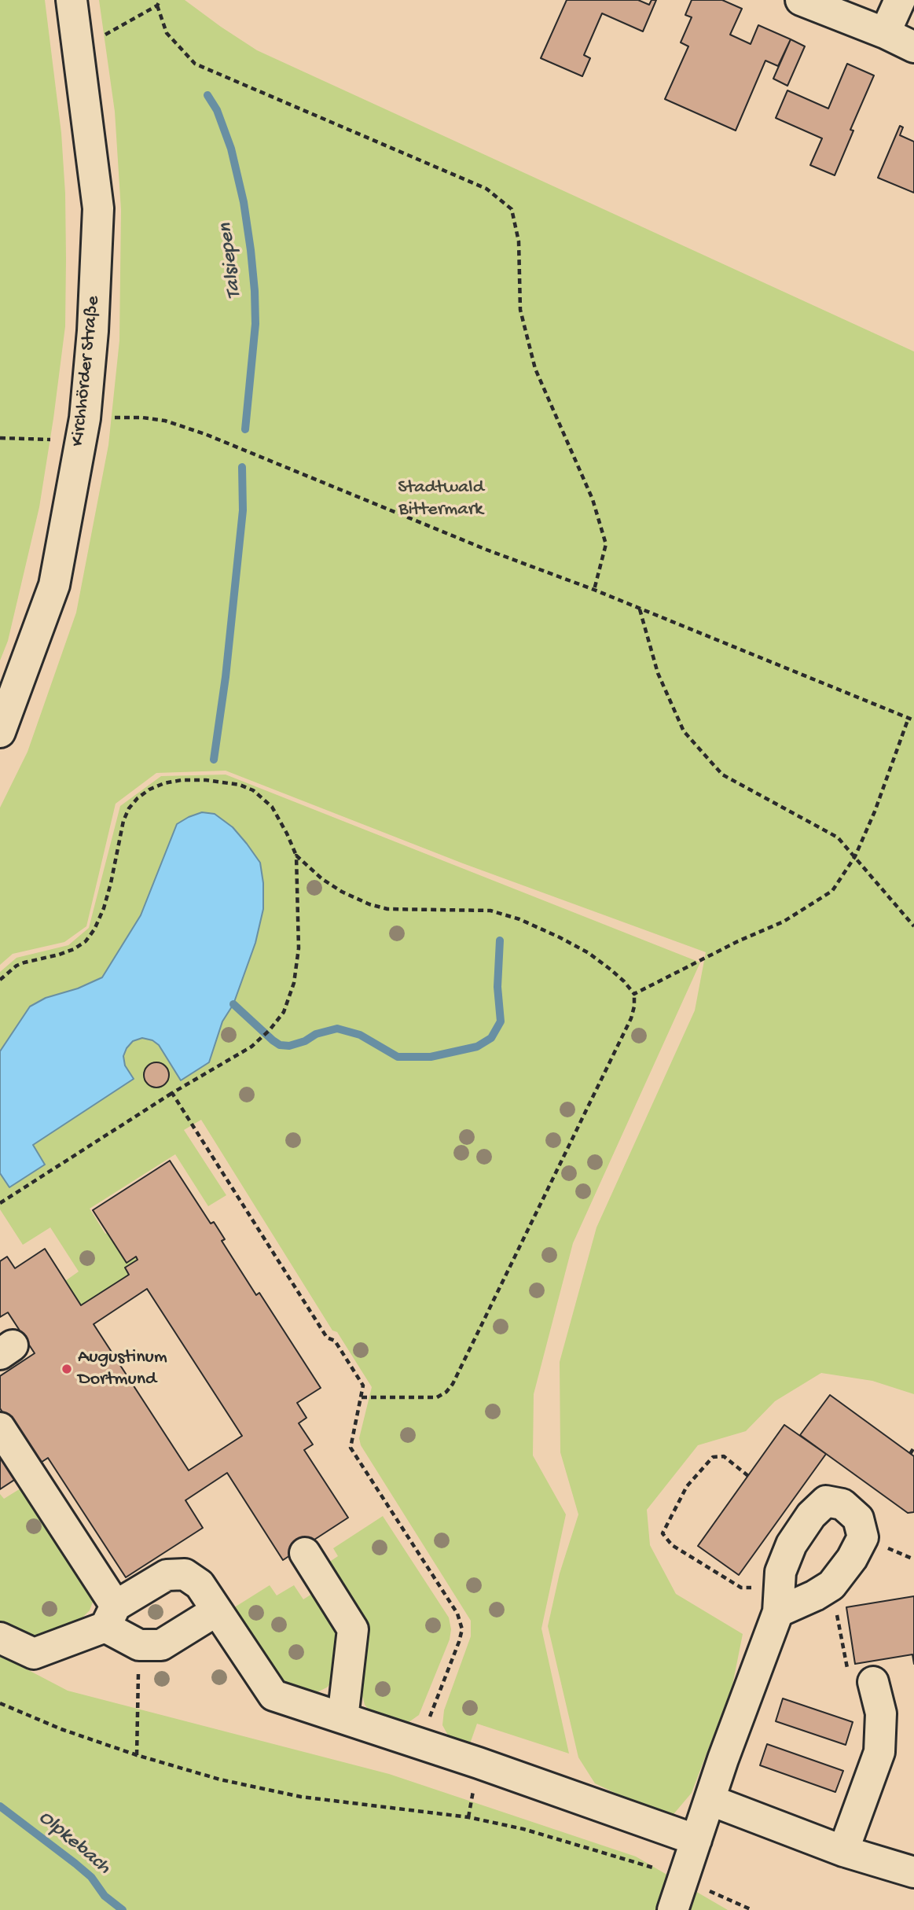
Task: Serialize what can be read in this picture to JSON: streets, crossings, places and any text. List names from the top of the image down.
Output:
{
  "streets": {
    "main road": ["Kirchhörder Straße"]
  },
  "water": ["Talsiepen", "Olpkebach"],
  "parks": ["Stadtwald Bittermark"],
  "places": ["Augustinum Dortmund"]
}
